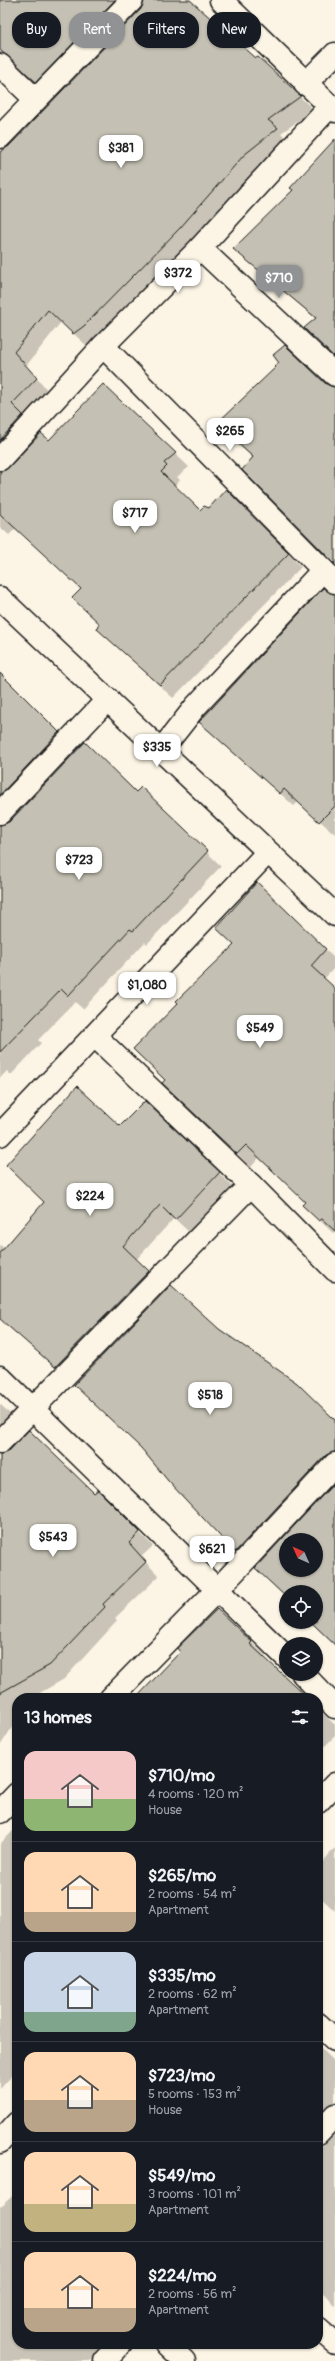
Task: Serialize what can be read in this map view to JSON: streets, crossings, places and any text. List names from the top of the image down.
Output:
{
  "north": "top left",
  "page": {
    "chip": [
      "Buy",
      "Rent",
      "Filters",
      "New"
    ],
    "price": [
      "$381",
      "$372",
      "$710",
      "$265",
      "$717",
      "$335",
      "$723",
      "$1,080",
      "$549",
      "$224",
      "$518",
      "$543",
      "$621"
    ],
    "heading": "13 homes",
    "list": [
      {
        "name": "$710/mo",
        "note": "4 rooms · 120 m² · House"
      },
      {
        "name": "$265/mo",
        "note": "2 rooms · 54 m² · Apartment"
      },
      {
        "name": "$335/mo",
        "note": "2 rooms · 62 m² · Apartment"
      },
      {
        "name": "$723/mo",
        "note": "5 rooms · 153 m² · House"
      },
      {
        "name": "$549/mo",
        "note": "3 rooms · 101 m² · Apartment"
      },
      {
        "name": "$224/mo",
        "note": "2 rooms · 56 m² · Apartment"
      }
    ]
  }
}
